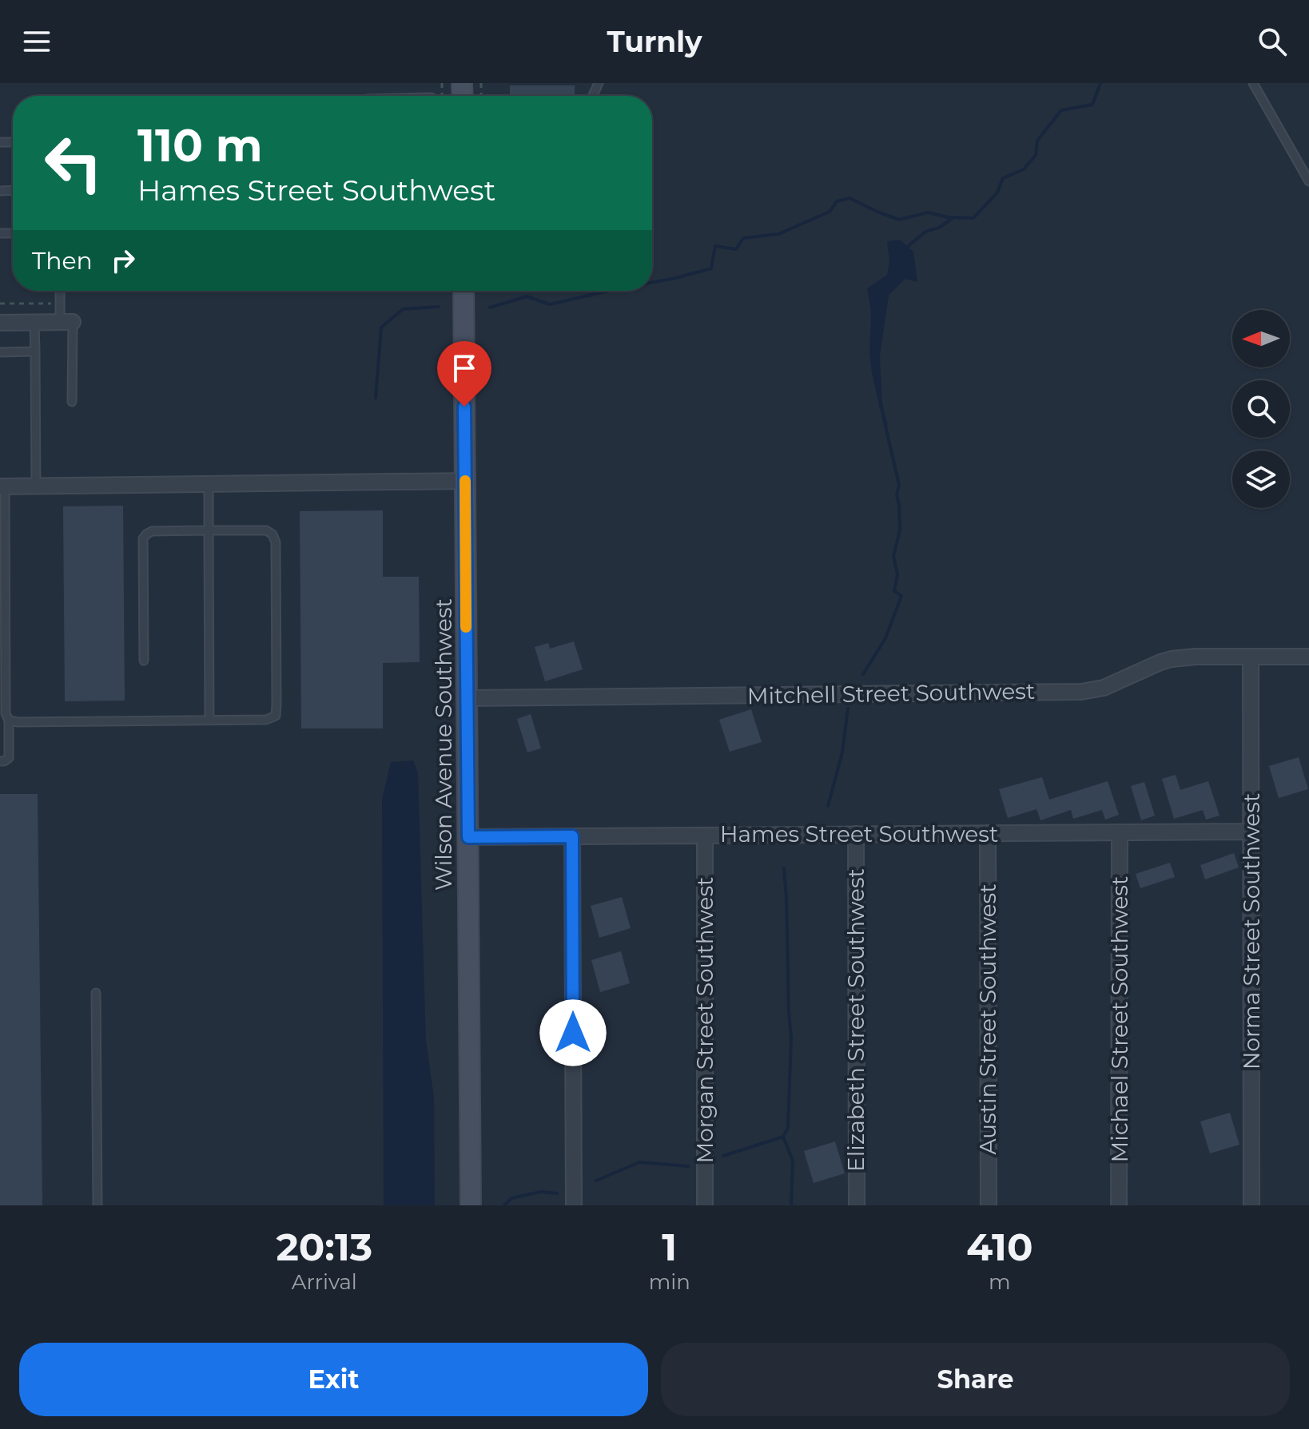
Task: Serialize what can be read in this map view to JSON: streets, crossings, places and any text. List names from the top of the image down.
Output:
{
  "streets": {
    "street": [
      "Mitchell Street Southwest",
      "Wilson Avenue Southwest",
      "Hames Street Southwest",
      "Norma Street Southwest",
      "Austin Street Southwest",
      "Michael Street Southwest",
      "Morgan Street Southwest",
      "Elizabeth Street Southwest"
    ]
  },
  "crossings": [
    ["Mitchell Street Southwest", "Wilson Avenue Southwest"],
    ["Mitchell Street Southwest", "Norma Street Southwest"],
    ["Wilson Avenue Southwest", "Hames Street Southwest"],
    ["Hames Street Southwest", "Norma Street Southwest"],
    ["Hames Street Southwest", "Austin Street Southwest"],
    ["Hames Street Southwest", "Michael Street Southwest"],
    ["Hames Street Southwest", "Morgan Street Southwest"],
    ["Hames Street Southwest", "Elizabeth Street Southwest"]
  ],
  "north": "left",
  "page": {
    "header": "Turnly",
    "turn": ["110 m", "Hames Street Southwest"],
    "then": "Then",
    "eta": [
      "20:13",
      "Arrival",
      "1",
      "min",
      "410",
      "m"
    ],
    "buttons": ["Exit", "Share"]
  }
}
